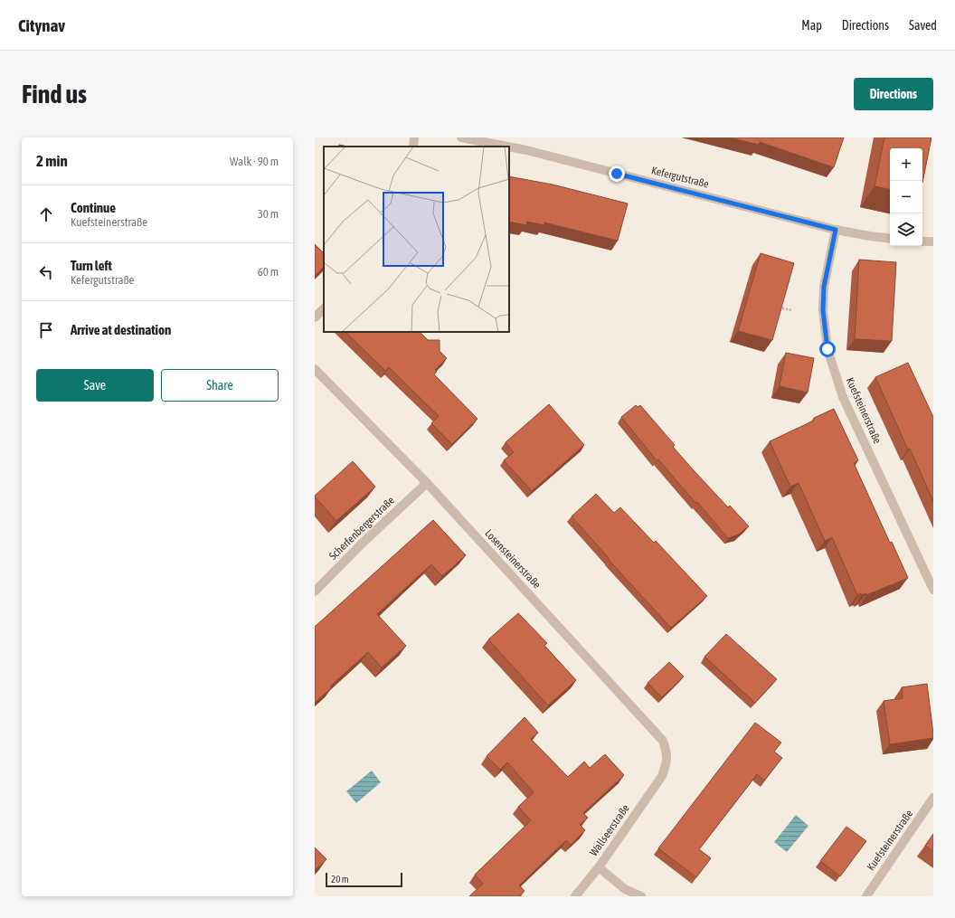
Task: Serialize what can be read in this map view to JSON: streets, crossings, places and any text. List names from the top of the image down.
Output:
{
  "streets": {
    "street": [
      "Kefergutstraße",
      "Kuefsteinerstraße",
      "Scherfenbergerstraße",
      "Losensteinerstraße",
      "Wallseerstraße"
    ]
  },
  "crossings": [
    ["Kefergutstraße", "Kuefsteinerstraße"],
    ["Scherfenbergerstraße", "Losensteinerstraße"],
    ["Losensteinerstraße", "Wallseerstraße"]
  ],
  "scale_bar": "20 m",
  "page": {
    "header": "Citynav",
    "nav": ["Map", "Directions", "Saved"],
    "buttons": [
      "Directions",
      ["Save", "Share"]
    ],
    "title": "Find us",
    "heading": ["2 min", "Walk · 90 m"],
    "map_buttons": ["+", "−"],
    "list": [
      ["Continue", "Kuefsteinerstraße", "30 m"],
      ["Turn left", "Kefergutstraße", "60 m"],
      "Arrive at destination"
    ],
    "scale": "20 m"
  }
}
